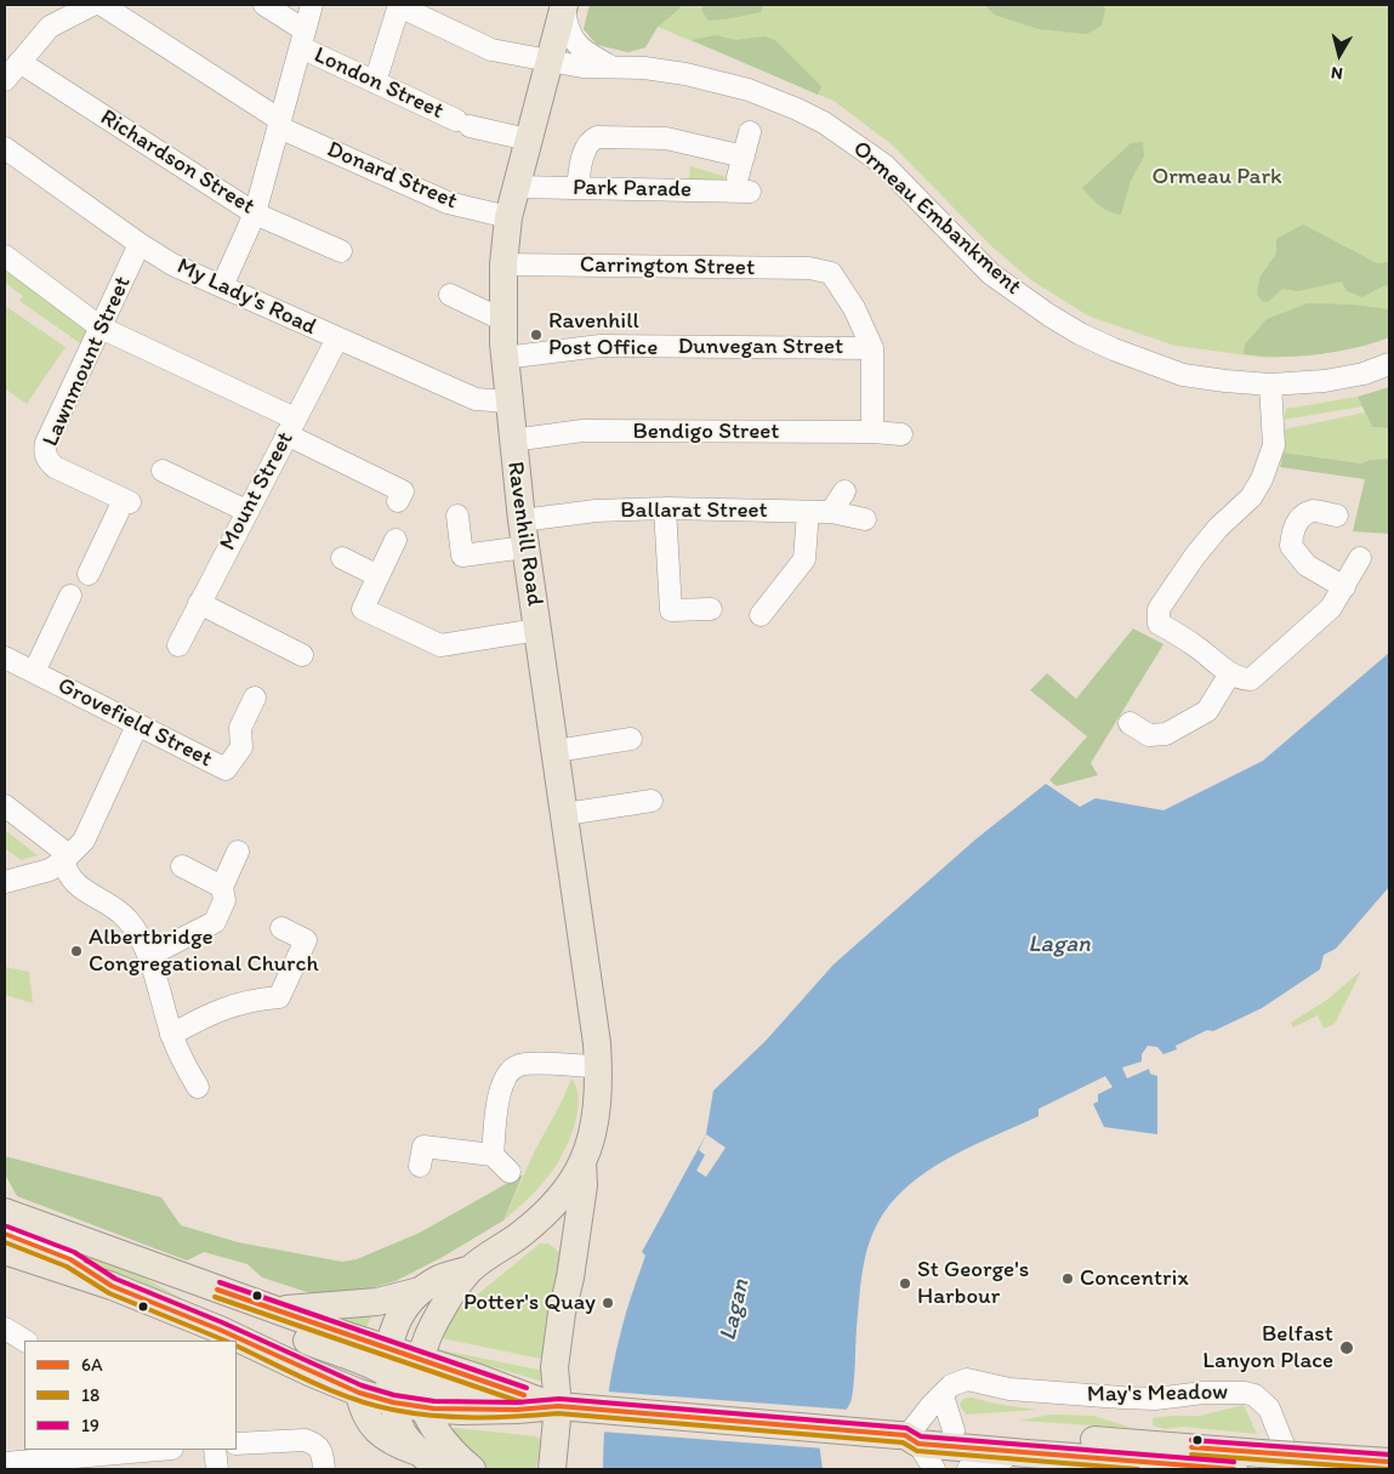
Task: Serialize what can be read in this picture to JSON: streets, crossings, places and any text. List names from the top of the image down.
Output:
{
  "streets": {
    "main road": ["Ravenhill Road"],
    "street": [
      "London Street",
      "Richardson Street",
      "Donard Street",
      "Park Parade",
      "Ormeau Embankment",
      "Carrington Street",
      "My Lady's Road",
      "Dunvegan Street",
      "Lawnmount Street",
      "Bendigo Street",
      "Mount Street",
      "Ballarat Street",
      "Grovefield Street",
      "May's Meadow"
    ]
  },
  "crossings": [
    ["London Street", "Ravenhill Road"],
    ["Donard Street", "Ravenhill Road"],
    ["Park Parade", "Ravenhill Road"],
    ["Ormeau Embankment", "Ravenhill Road"],
    ["Carrington Street", "Dunvegan Street"],
    ["Carrington Street", "Ravenhill Road"],
    ["My Lady's Road", "Lawnmount Street"],
    ["My Lady's Road", "Mount Street"],
    ["My Lady's Road", "Ravenhill Road"],
    ["Dunvegan Street", "Ravenhill Road"],
    ["Bendigo Street", "Ravenhill Road"],
    ["Ballarat Street", "Ravenhill Road"]
  ],
  "water": ["Lagan"],
  "parks": ["Ormeau Park"],
  "places": [
    "Ravenhill Post Office",
    "Albertbridge Congregational Church",
    "Concentrix",
    "St George's Harbour",
    "Potter's Quay",
    "Belfast Lanyon Place"
  ],
  "lines": ["transit line 19", "transit line 6A", "transit line 18"],
  "legend": ["6A", "18", "19"],
  "north": "bottom"
}
